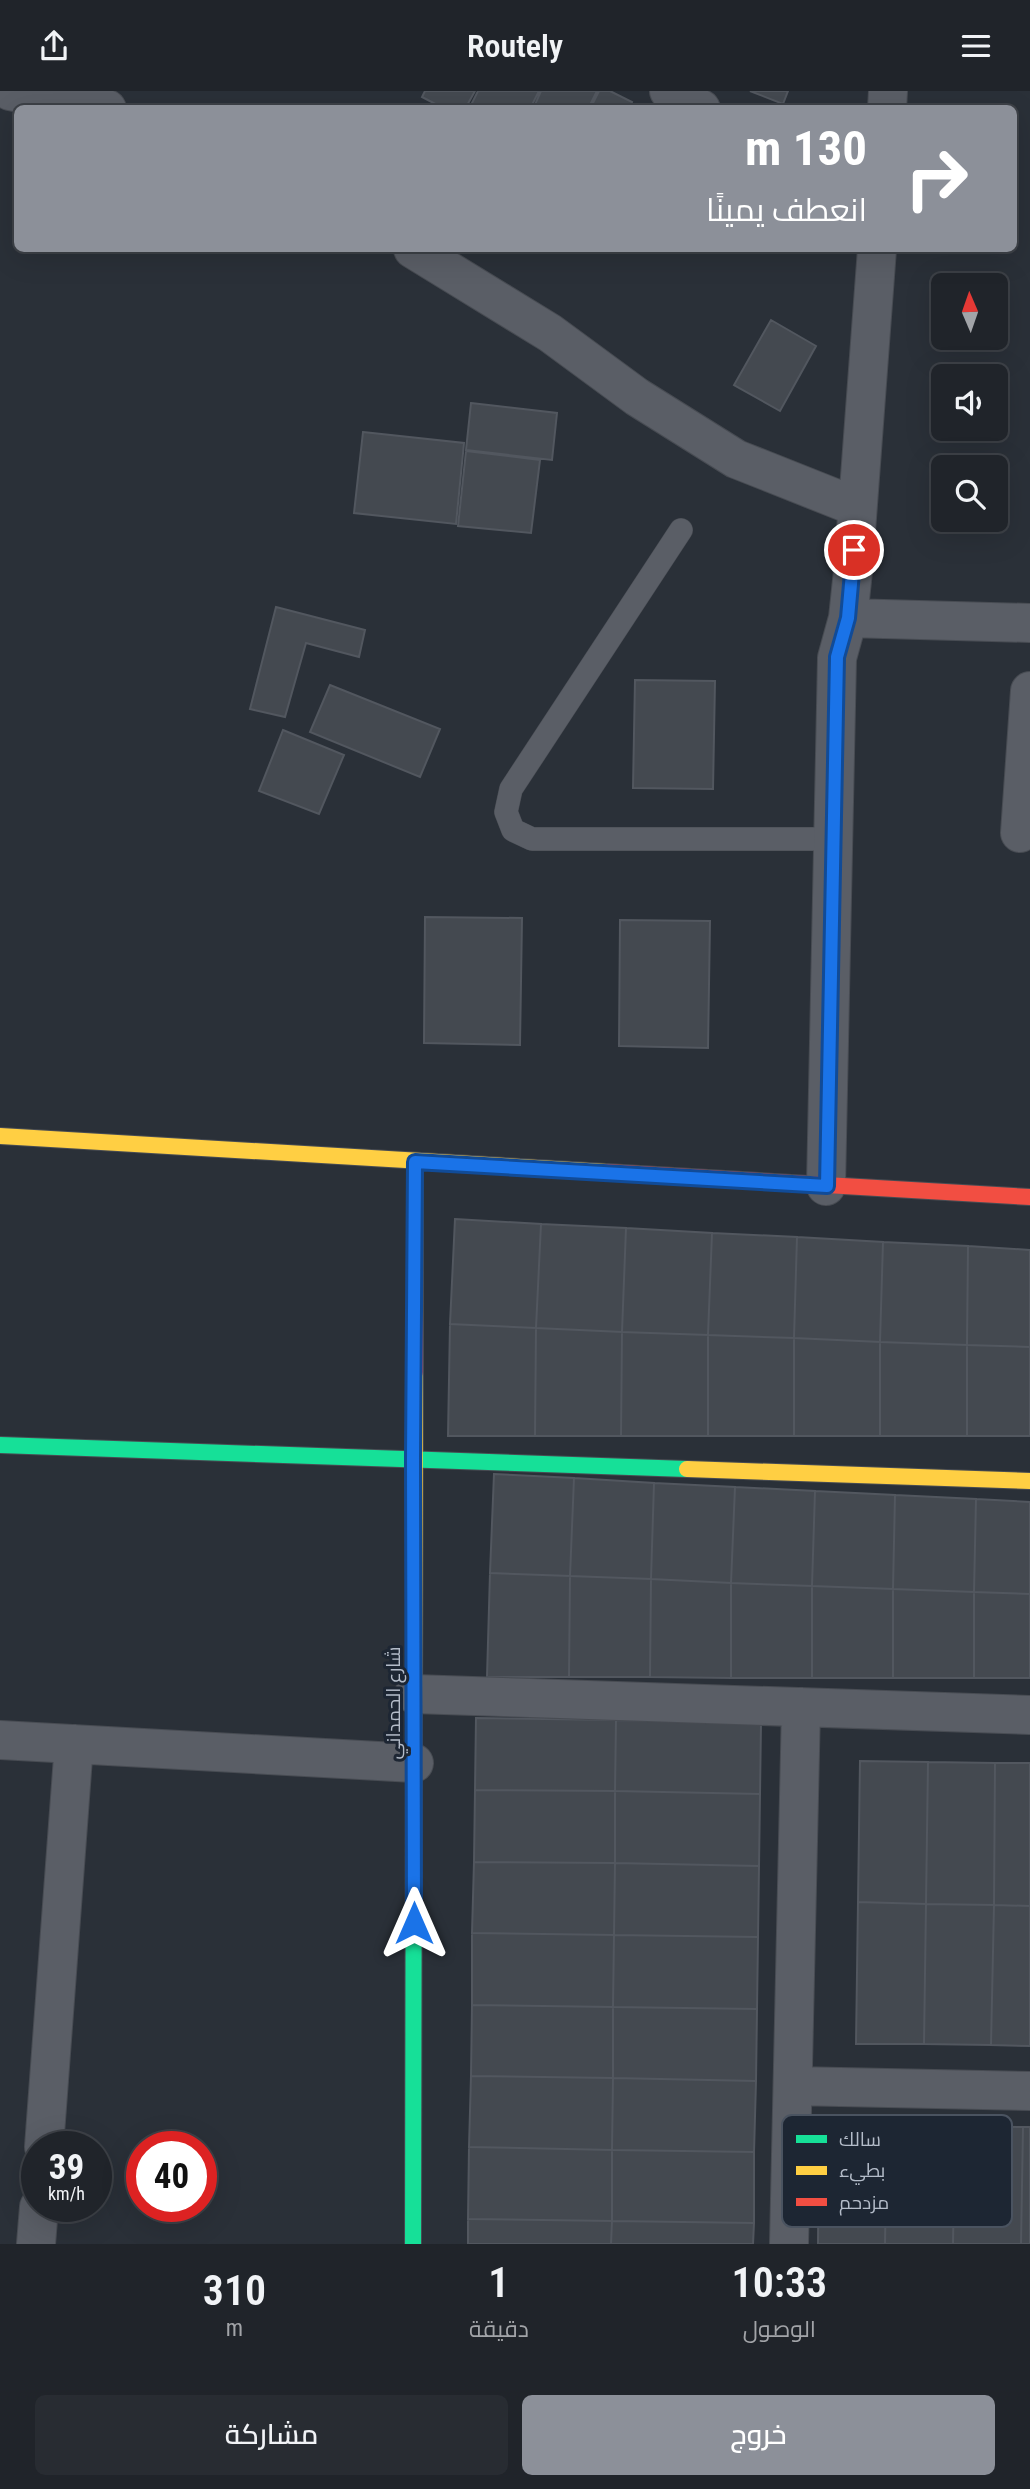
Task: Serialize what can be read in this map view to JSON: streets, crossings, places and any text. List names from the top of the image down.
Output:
{
  "streets": {
    "street": ["شارع الحمداني"]
  },
  "legend": ["سالك", "بطيء", "مزدحم"],
  "north": "top",
  "page": {
    "header": "Routely",
    "turn": ["130 m", "انعطف يمينًا"],
    "speed": "39 km/h",
    "limit": "40",
    "eta": [
      "10:33",
      "الوصول",
      "1",
      "دقيقة",
      "310",
      "m"
    ],
    "buttons": ["خروج", "مشاركة"]
  }
}
